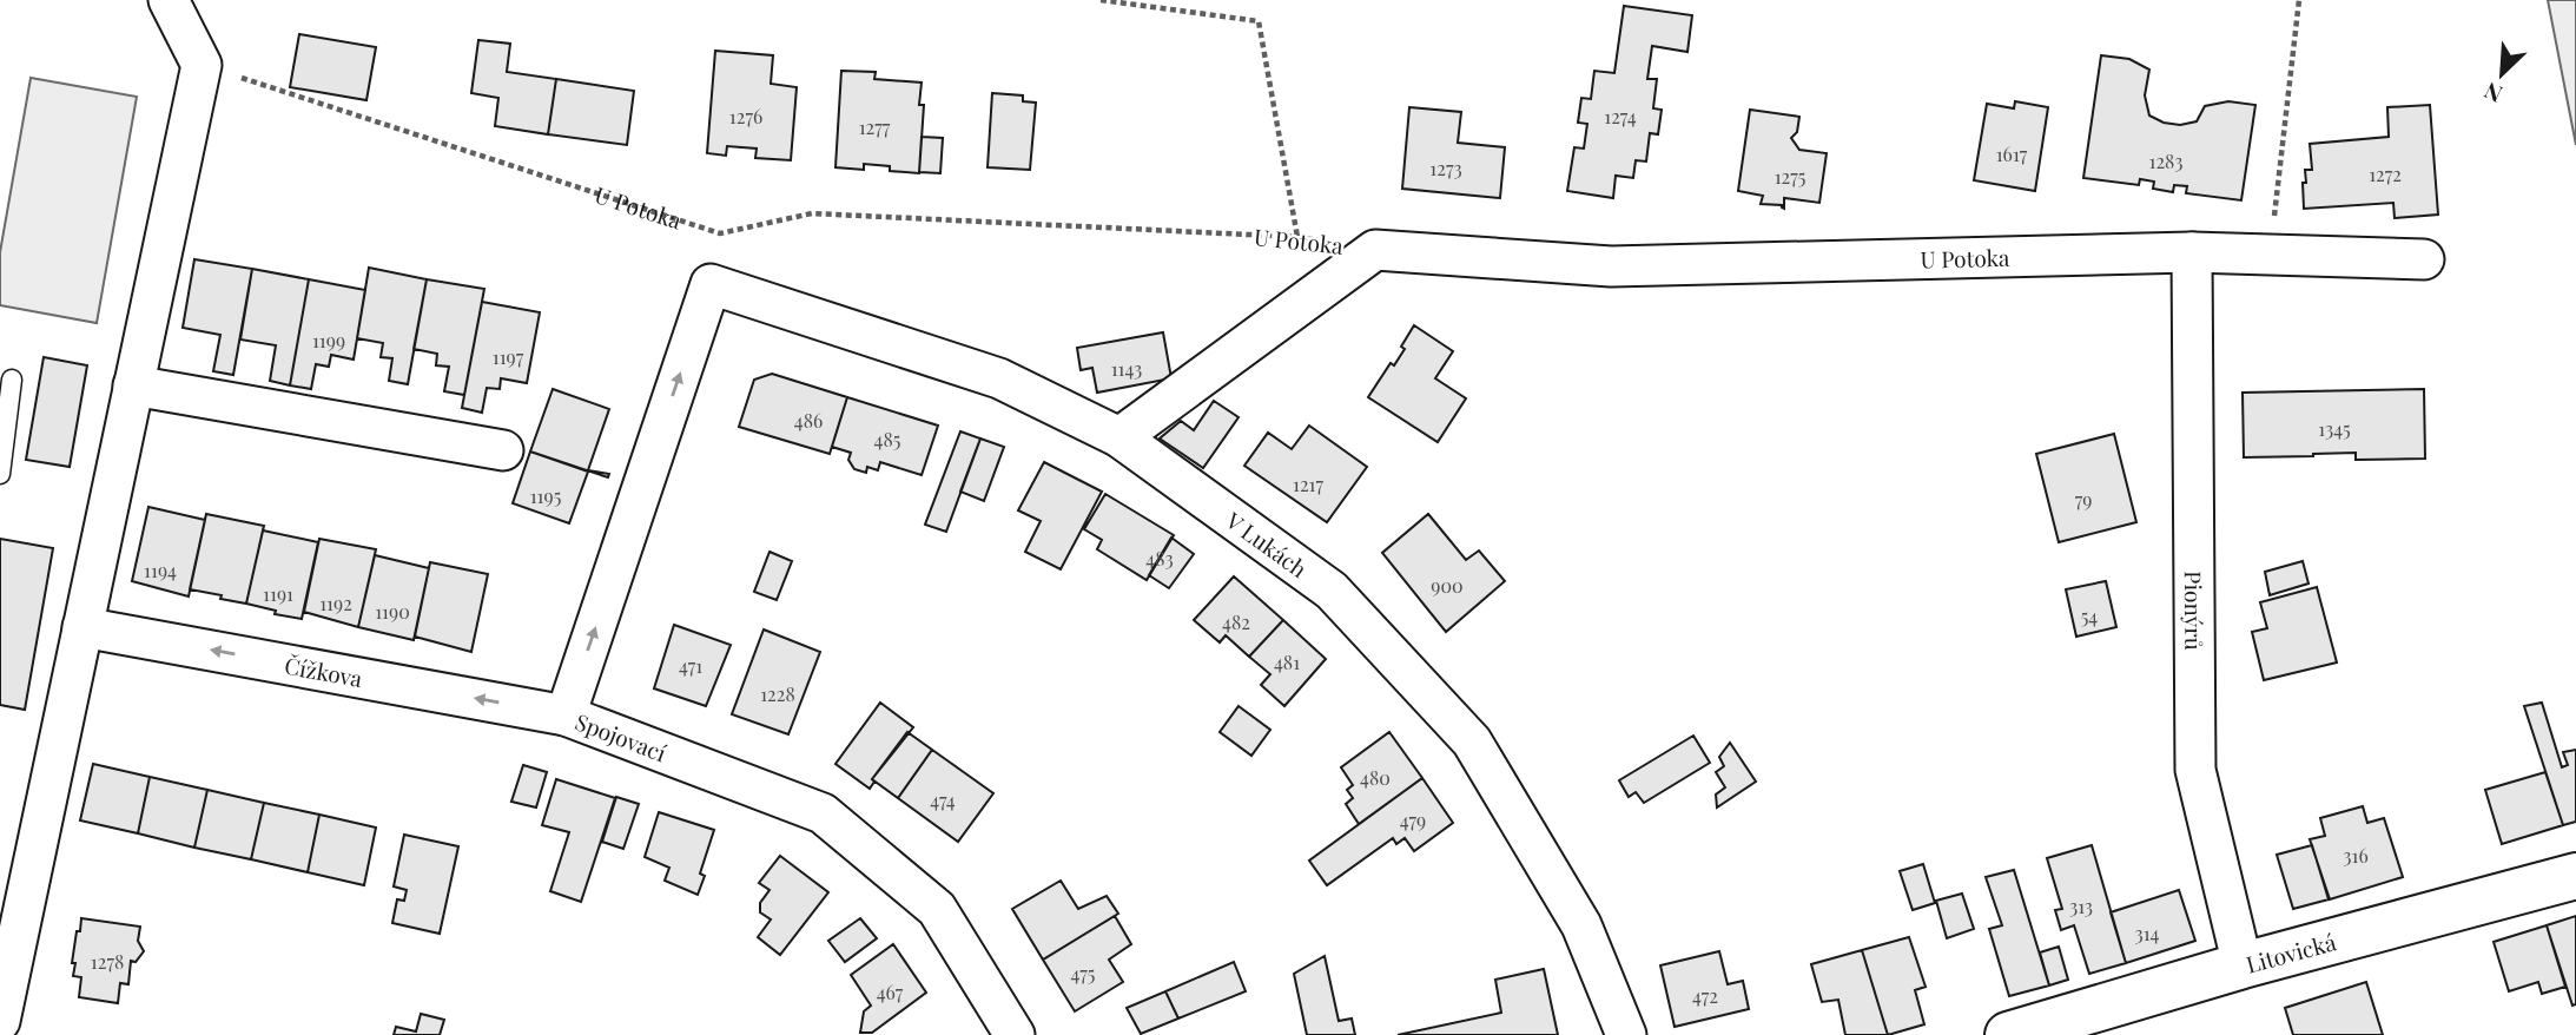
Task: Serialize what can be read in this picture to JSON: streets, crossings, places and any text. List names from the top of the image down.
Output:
{
  "streets": {
    "street": [
      "U Potoka",
      "V Lukách",
      "Pionýrů",
      "Čížkova",
      "Spojovací",
      "Litovická"
    ]
  },
  "crossings": [
    ["U Potoka", "Pionýrů"],
    ["V Lukách", "Spojovací"],
    ["Pionýrů", "Litovická"],
    ["Čížkova", "Spojovací"]
  ],
  "one_way": ["Spojovací"],
  "house_numbers": [
    "1276",
    "1274",
    "1277",
    "1617",
    "1283",
    "1273",
    "1272",
    "1275",
    "1199",
    "1197",
    "1143",
    "486",
    "1345",
    "485",
    "1217",
    "1195",
    "79",
    "483",
    "1194",
    "900",
    "1191",
    "1192",
    "1190",
    "54",
    "482",
    "481",
    "471",
    "1228",
    "480",
    "474",
    "479",
    "316",
    "313",
    "314",
    "1278",
    "475",
    "467",
    "472"
  ],
  "north": "bottom left"
}
